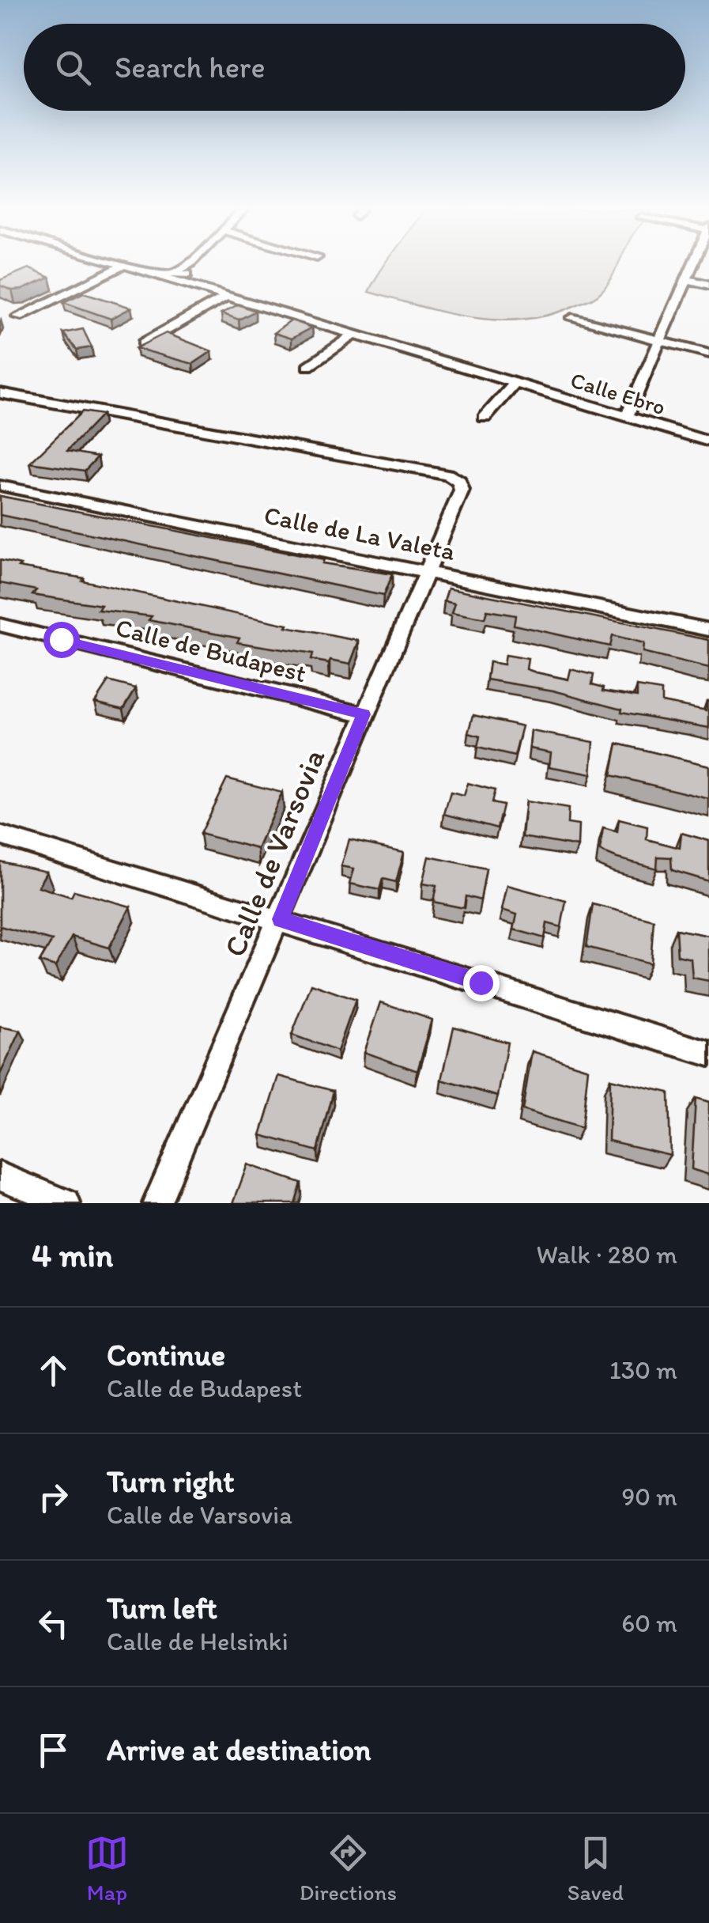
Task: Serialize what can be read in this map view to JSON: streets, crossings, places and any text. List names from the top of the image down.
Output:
{
  "streets": {
    "street": [
      "Calle Ebro",
      "Calle de La Valeta",
      "Calle de Budapest",
      "Calle de Varsovia"
    ]
  },
  "crossings": [
    ["Calle de La Valeta", "Calle de Varsovia"],
    ["Calle de Budapest", "Calle de Varsovia"]
  ],
  "page": {
    "search": "Search here",
    "heading": ["4 min", "Walk · 280 m"],
    "list": [
      ["Continue", "Calle de Budapest", "130 m"],
      ["Turn right", "Calle de Varsovia", "90 m"],
      ["Turn left", "Calle de Helsinki", "60 m"],
      "Arrive at destination"
    ],
    "nav": ["Map", "Directions", "Saved"]
  }
}
